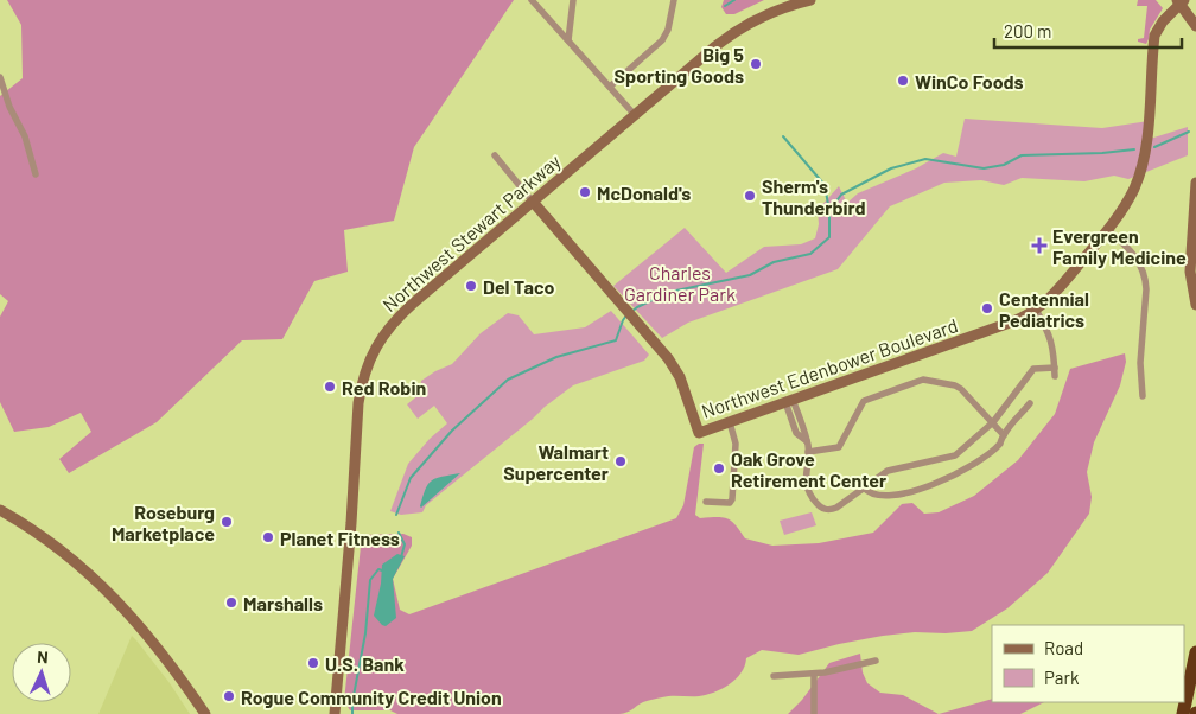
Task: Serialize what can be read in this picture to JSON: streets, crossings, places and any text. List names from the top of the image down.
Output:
{
  "streets": {
    "main road": ["Northwest Stewart Parkway", "Northwest Edenbower Boulevard"]
  },
  "crossings": [
    ["Northwest Stewart Parkway", "Northwest Edenbower Boulevard"]
  ],
  "parks": ["Charles Gardiner Park"],
  "places": {
    "other": [
      "Big 5 Sporting Goods",
      "WinCo Foods",
      "McDonald's",
      "Sherm's Thunderbird",
      "Del Taco",
      "Centennial Pediatrics",
      "Red Robin",
      "Walmart Supercenter",
      "Oak Grove Retirement Center",
      "Roseburg Marketplace",
      "Planet Fitness",
      "Marshalls",
      "U.S. Bank",
      "Rogue Community Credit Union"
    ],
    "health": ["Evergreen Family Medicine"]
  },
  "legend": ["Road", "Park"],
  "scale_bar": "200 m",
  "north": "top"
}
